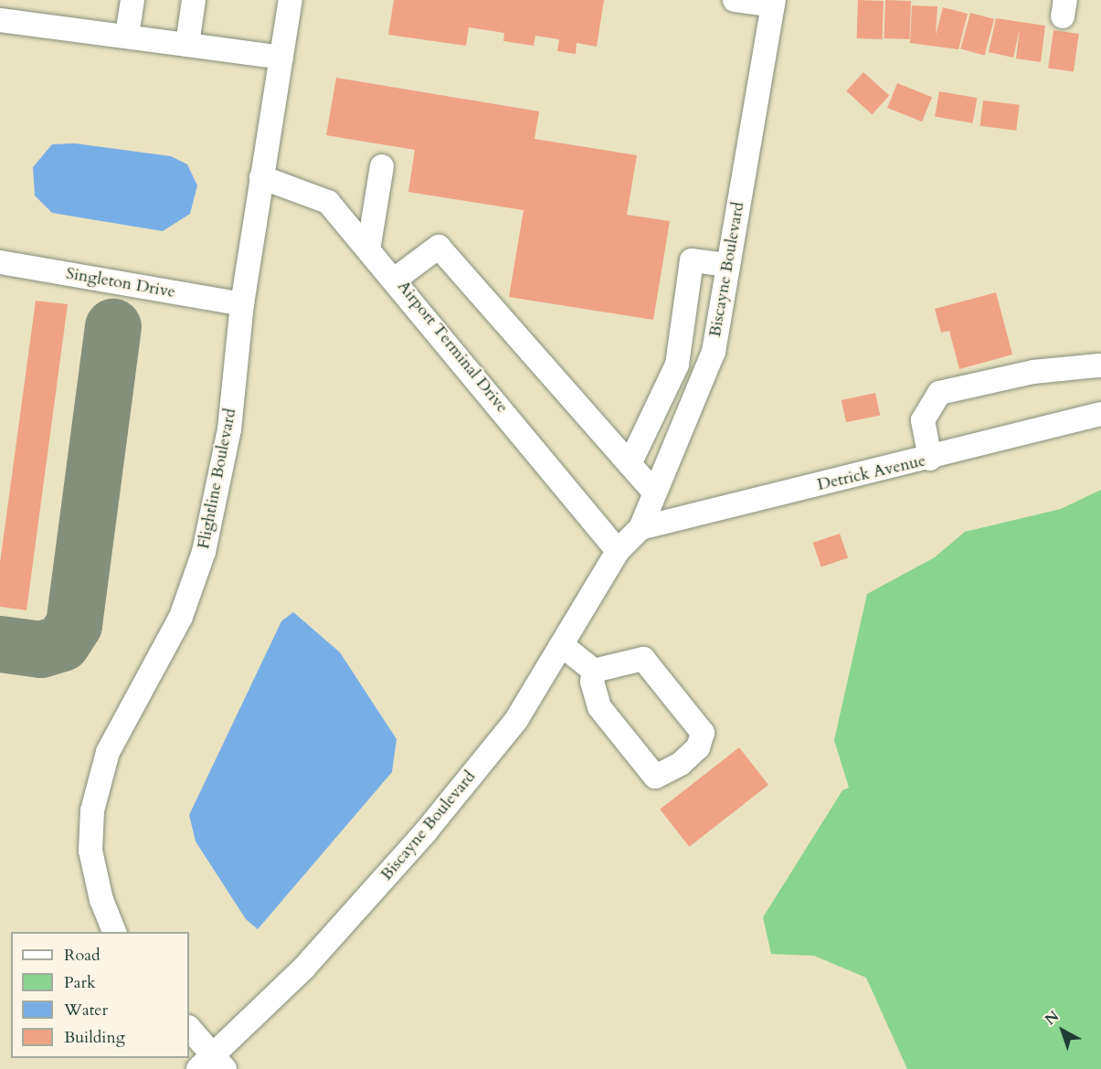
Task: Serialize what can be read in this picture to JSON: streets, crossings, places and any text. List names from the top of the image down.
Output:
{
  "streets": {
    "street": [
      "Biscayne Boulevard",
      "Singleton Drive",
      "Airport Terminal Drive",
      "Detrick Avenue",
      "Flightline Boulevard"
    ]
  },
  "crossings": [
    ["Biscayne Boulevard", "Airport Terminal Drive"],
    ["Biscayne Boulevard", "Detrick Avenue"],
    ["Singleton Drive", "Flightline Boulevard"],
    ["Airport Terminal Drive", "Flightline Boulevard"]
  ],
  "legend": [
    "Road",
    "Park",
    "Water",
    "Building"
  ],
  "north": "top left"
}
